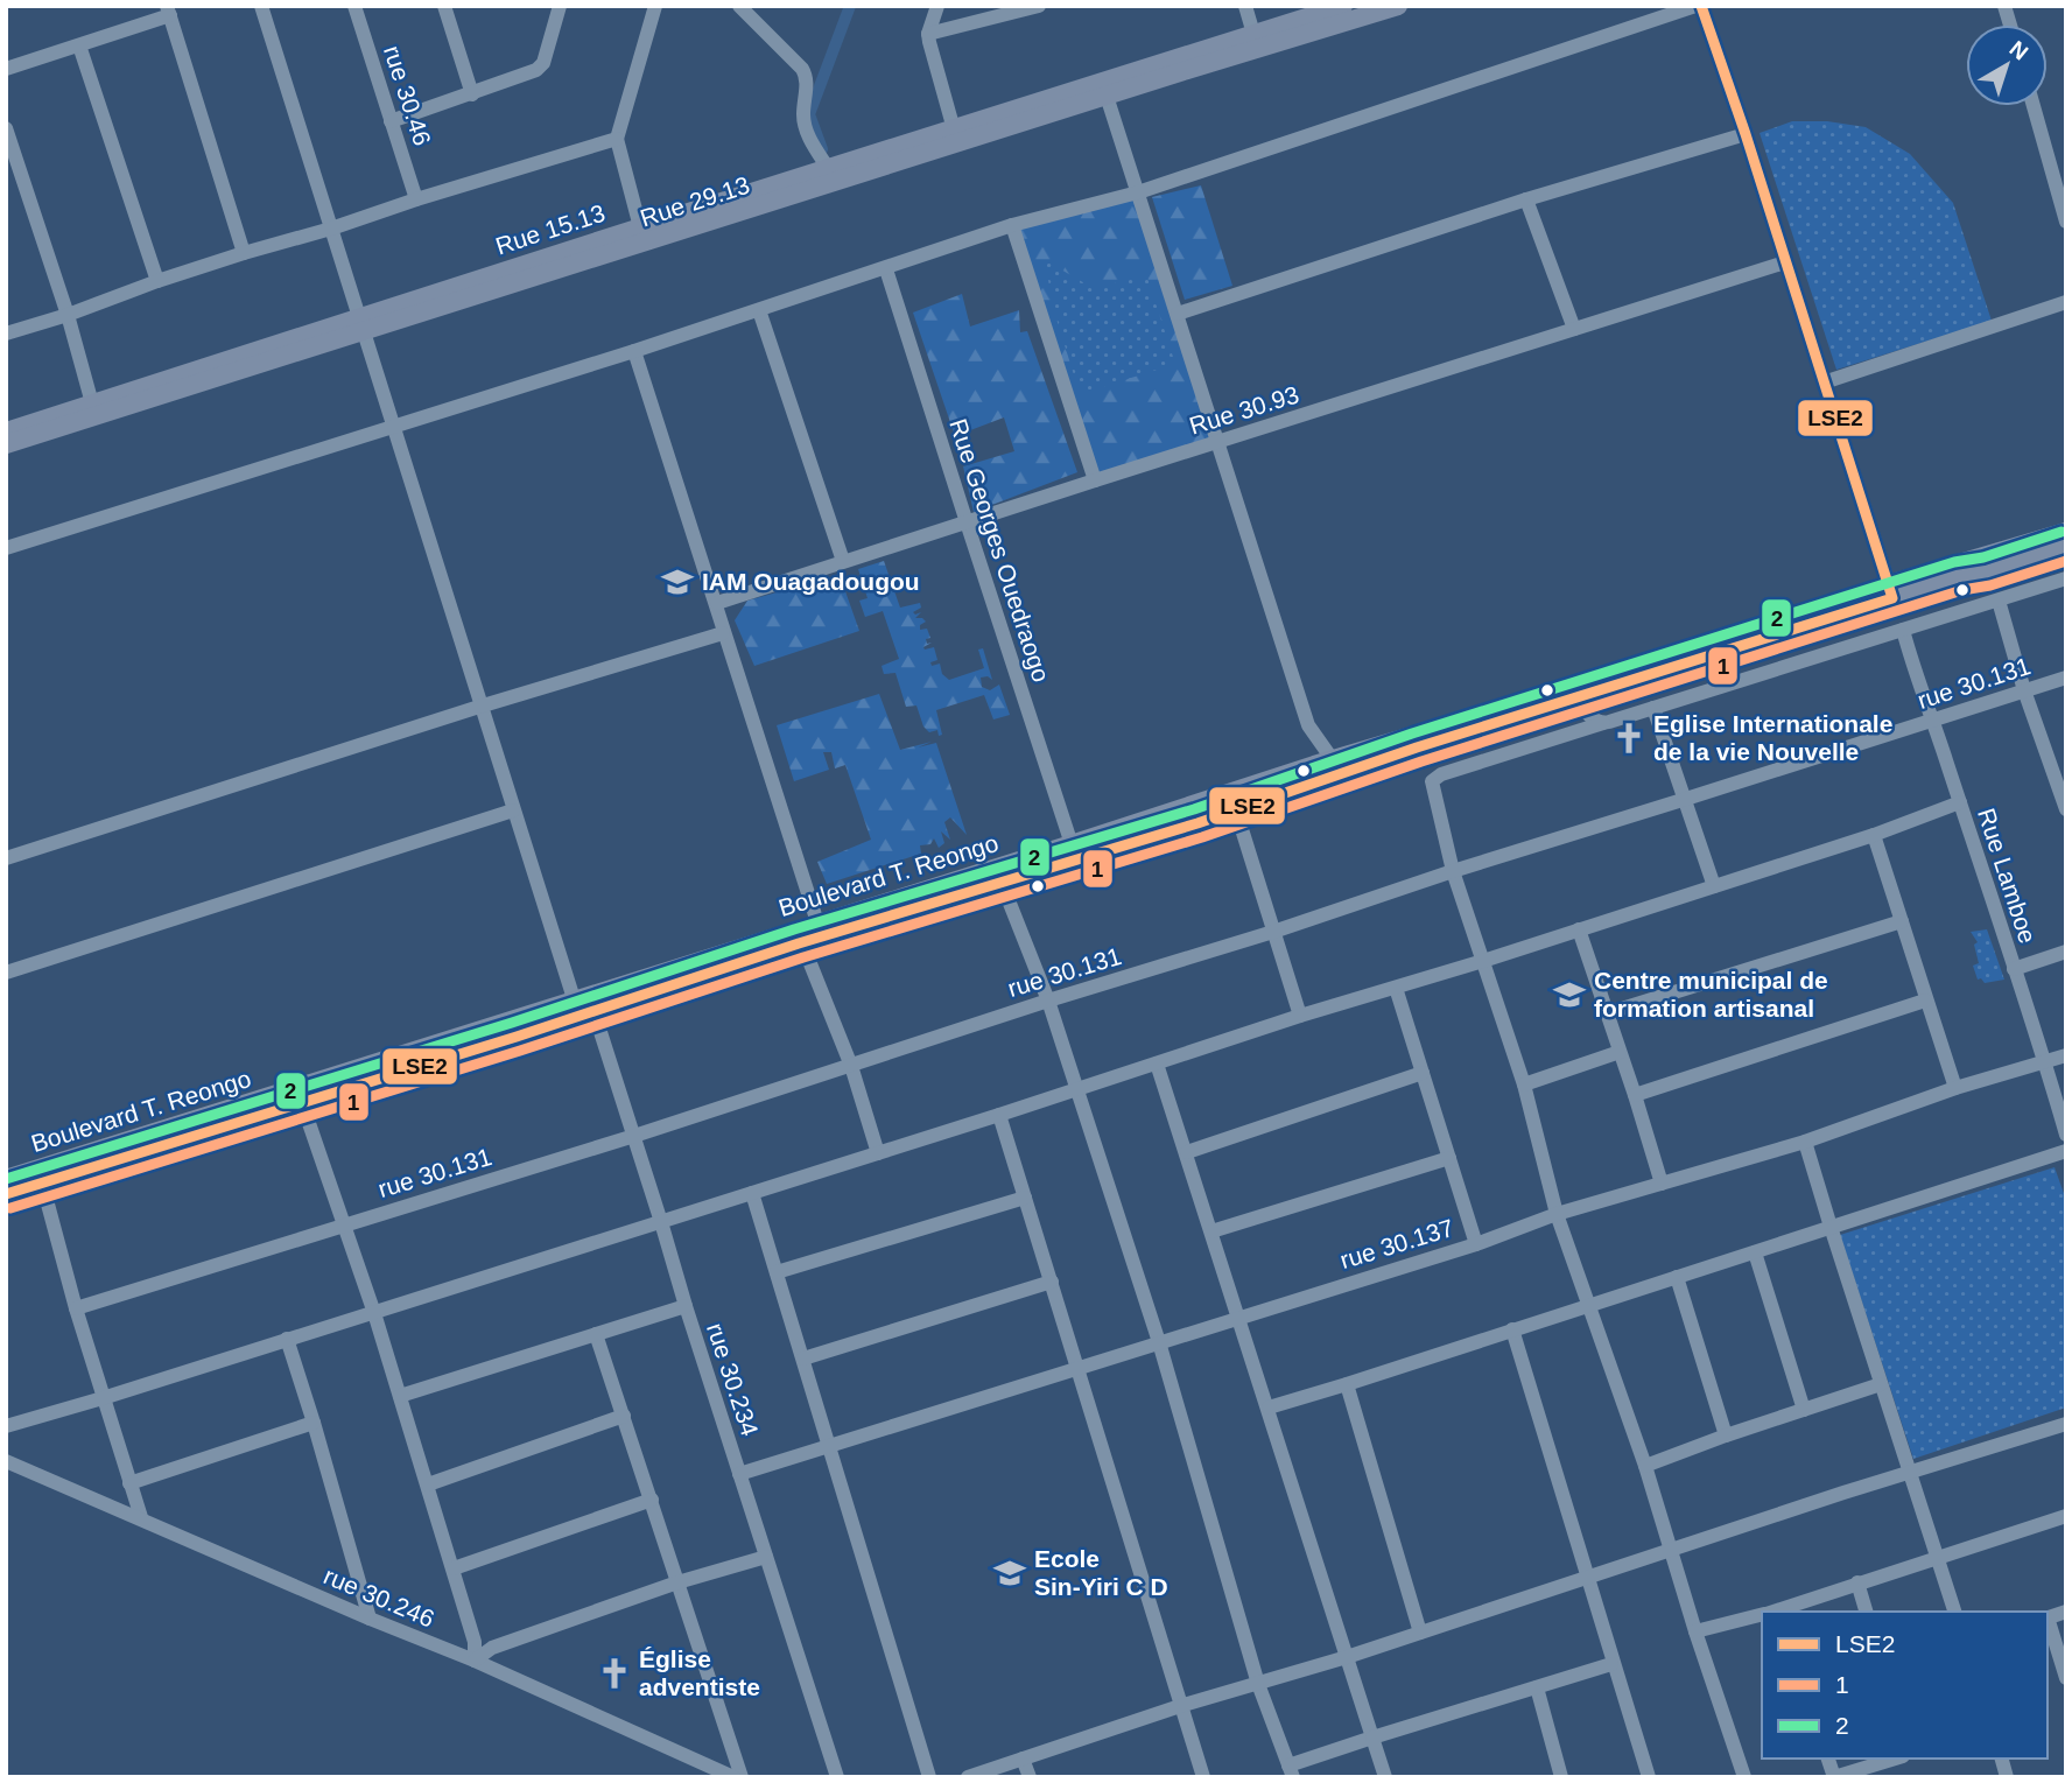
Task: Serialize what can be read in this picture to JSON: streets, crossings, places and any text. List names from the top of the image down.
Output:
{
  "streets": {
    "main road": ["Rue 29.13", "Rue 15.13", "Boulevard T. Reongo"],
    "street": [
      "rue 30.46",
      "Rue 30.93",
      "Rue Georges Ouedraogo",
      "rue 30.131",
      "Rue Lamboe",
      "rue 30.137",
      "rue 30.234",
      "rue 30.246"
    ]
  },
  "crossings": [
    ["Rue 29.13", "Rue 15.13"],
    ["Rue 29.13", "rue 30.234"],
    ["Rue 15.13", "rue 30.234"],
    ["Rue 30.93", "Rue Georges Ouedraogo"],
    ["Rue Georges Ouedraogo", "Boulevard T. Reongo"],
    ["rue 30.131", "Rue Lamboe"],
    ["rue 30.131", "rue 30.234"],
    ["Boulevard T. Reongo", "rue 30.234"],
    ["Rue Lamboe", "rue 30.137"],
    ["rue 30.137", "rue 30.234"]
  ],
  "places": {
    "school or university": ["IAM Ouagadougou", "Centre municipal de formation artisanal", "Ecole Sin-Yiri C D"],
    "church": ["Eglise Internationale de la vie Nouvelle", "Église adventiste"]
  },
  "lines": ["transit line LSE2", "transit line 2", "transit line 1"],
  "legend": ["LSE2", "1", "2"],
  "north": "top right"
}
